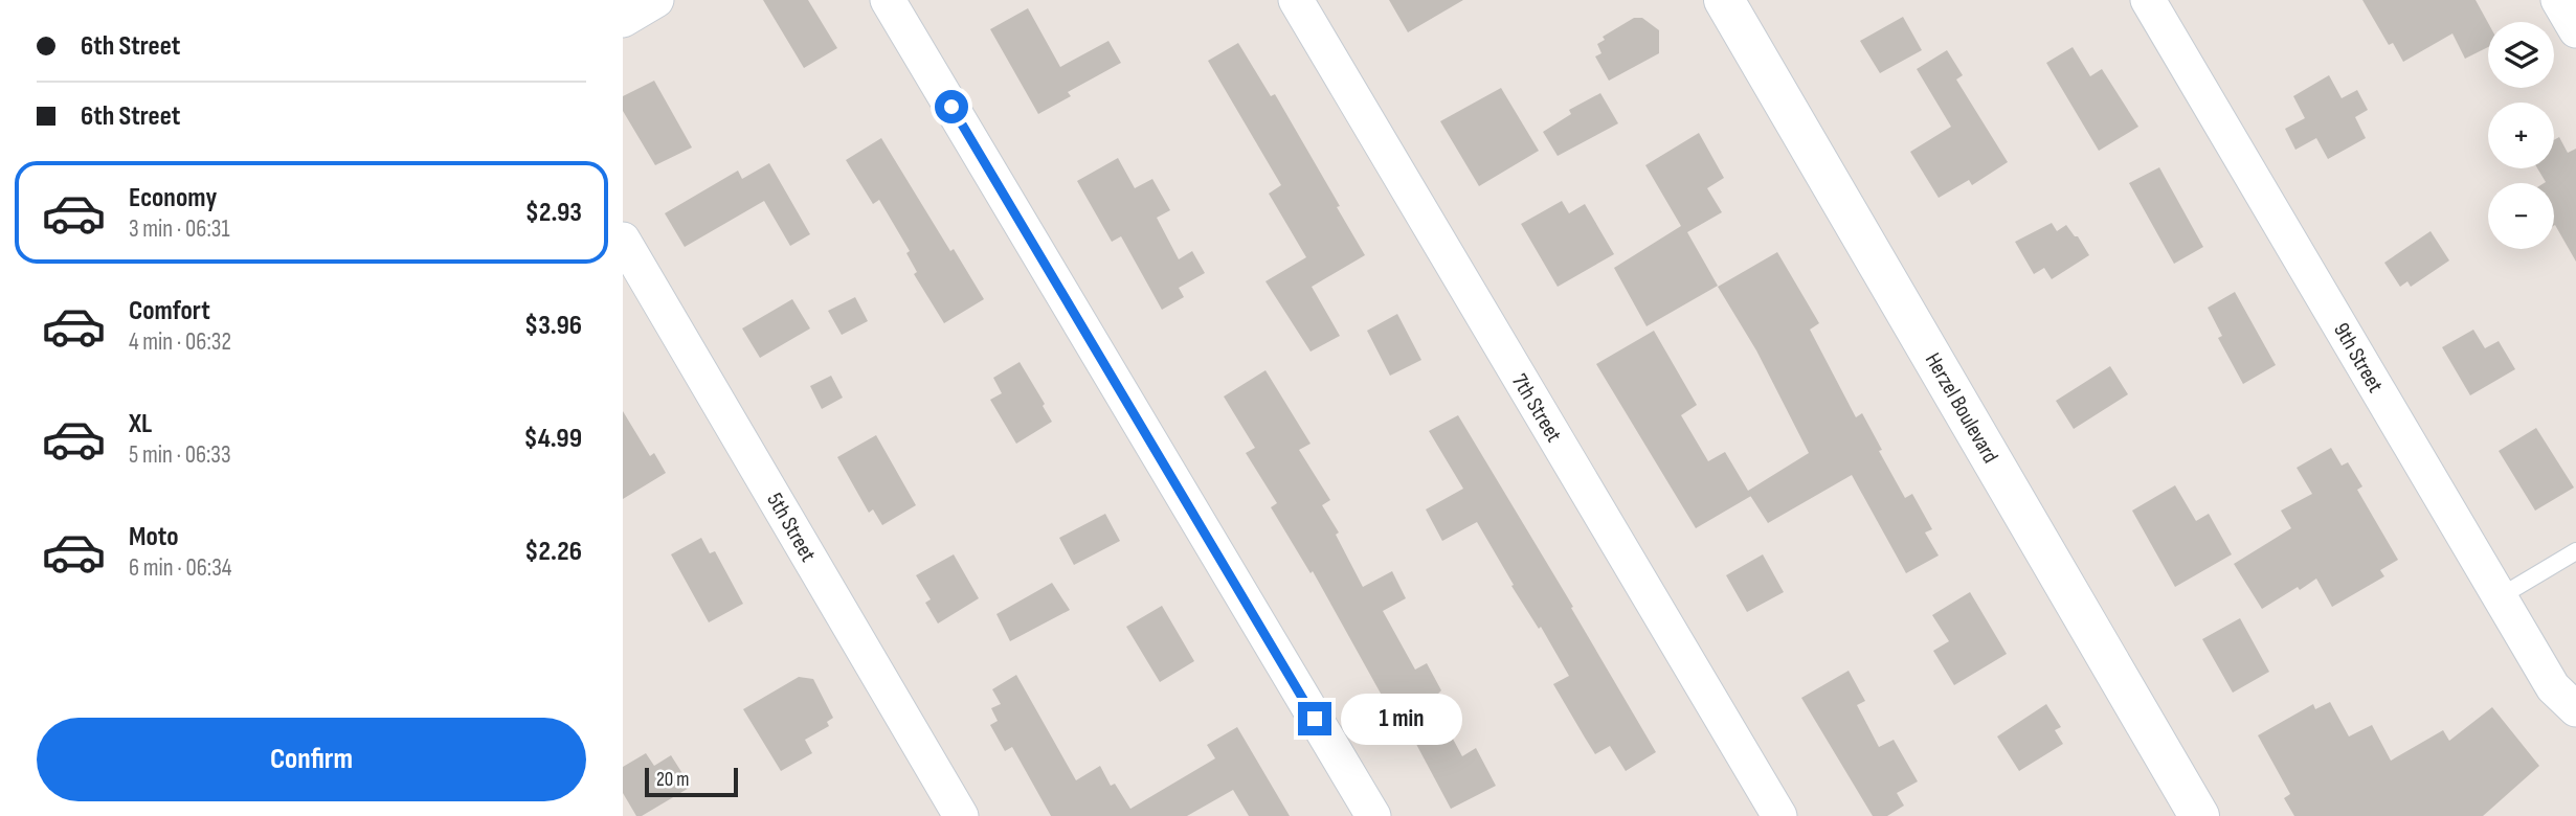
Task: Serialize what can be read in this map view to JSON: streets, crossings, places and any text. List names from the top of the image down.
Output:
{
  "streets": {
    "street": [
      "9th Street",
      "7th Street",
      "Herzel Boulevard",
      "5th Street"
    ]
  },
  "scale_bar": "20 m",
  "page": {
    "banner": ["6th Street", "6th Street"],
    "map_buttons": ["+", "−"],
    "list": [
      {
        "name": "Economy",
        "note": "3 min · 06:31",
        "value": "$2.93"
      },
      {
        "name": "Comfort",
        "note": "4 min · 06:32",
        "value": "$3.96"
      },
      {
        "name": "XL",
        "note": "5 min · 06:33",
        "value": "$4.99"
      },
      {
        "name": "Moto",
        "note": "6 min · 06:34",
        "value": "$2.26"
      }
    ],
    "bubble": "1 min",
    "buttons": "Confirm",
    "scale": "20 m"
  }
}
